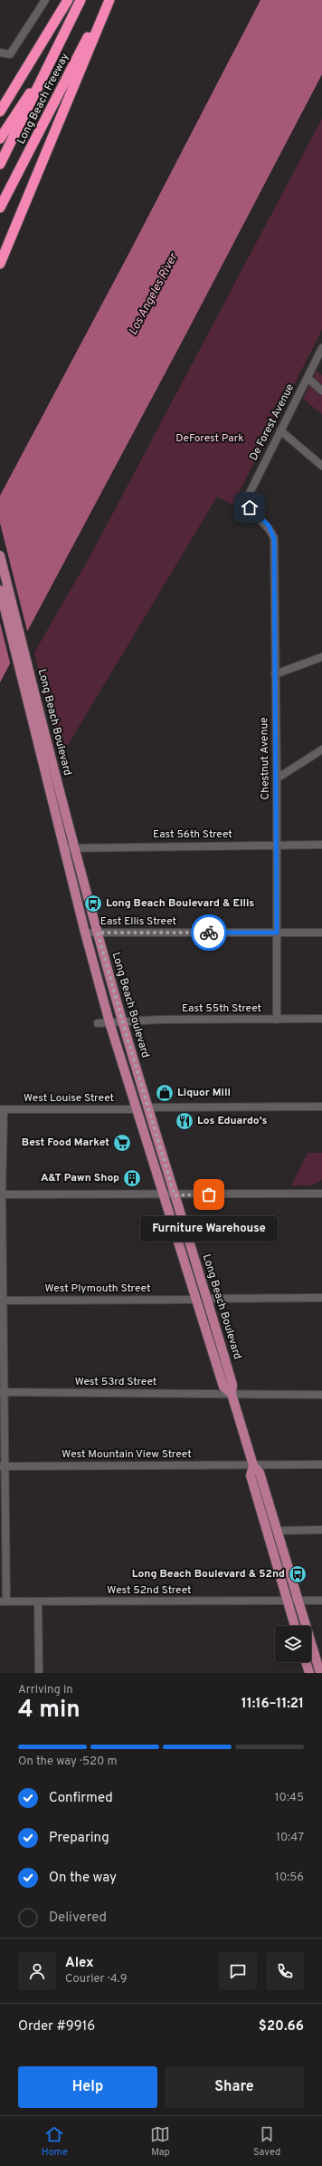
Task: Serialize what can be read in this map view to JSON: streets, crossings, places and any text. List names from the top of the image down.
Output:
{
  "streets": {
    "highway": ["Long Beach Freeway"],
    "main road": ["Long Beach Boulevard"],
    "street": [
      "De Forest Avenue",
      "Chestnut Avenue",
      "East 56th Street",
      "East Ellis Street",
      "East 55th Street",
      "West Louise Street",
      "West Plymouth Street",
      "West 53rd Street",
      "West Mountain View Street",
      "West 52nd Street"
    ]
  },
  "crossings": [
    ["De Forest Avenue", "Chestnut Avenue"],
    ["Long Beach Boulevard", "East 56th Street"],
    ["Long Beach Boulevard", "East Ellis Street"],
    ["Long Beach Boulevard", "East 55th Street"],
    ["Long Beach Boulevard", "West Louise Street"],
    ["Long Beach Boulevard", "West Plymouth Street"],
    ["Long Beach Boulevard", "West 53rd Street"],
    ["Long Beach Boulevard", "West Mountain View Street"],
    ["Long Beach Boulevard", "West 52nd Street"],
    ["Chestnut Avenue", "East 56th Street"],
    ["Chestnut Avenue", "East Ellis Street"],
    ["Chestnut Avenue", "East 55th Street"]
  ],
  "water": ["Los Angeles River"],
  "parks": ["DeForest Park"],
  "places": {
    "bus stop": ["Long Beach Boulevard & Ellis", "Long Beach Boulevard & 52nd"],
    "shop": ["Liquor Mill"],
    "restaurant": ["Los Eduardo's"],
    "supermarket": ["Best Food Market"],
    "building": ["A&T Pawn Shop"],
    "other": ["Furniture Warehouse"]
  },
  "page": {
    "bubble": "Furniture Warehouse",
    "heading": ["4 min", "Arriving in", "11:16–11:21"],
    "panel": [
      "Alex",
      "Courier · 4.9",
      "Order #9916",
      "$20.66"
    ],
    "bar": "On the way · 520 m",
    "list": [
      ["Confirmed", "10:45"],
      ["Preparing", "10:47"],
      ["On the way", "10:56"],
      "Delivered"
    ],
    "buttons": ["Help", "Share"],
    "tabs": ["Home", "Map", "Saved"]
  }
}
